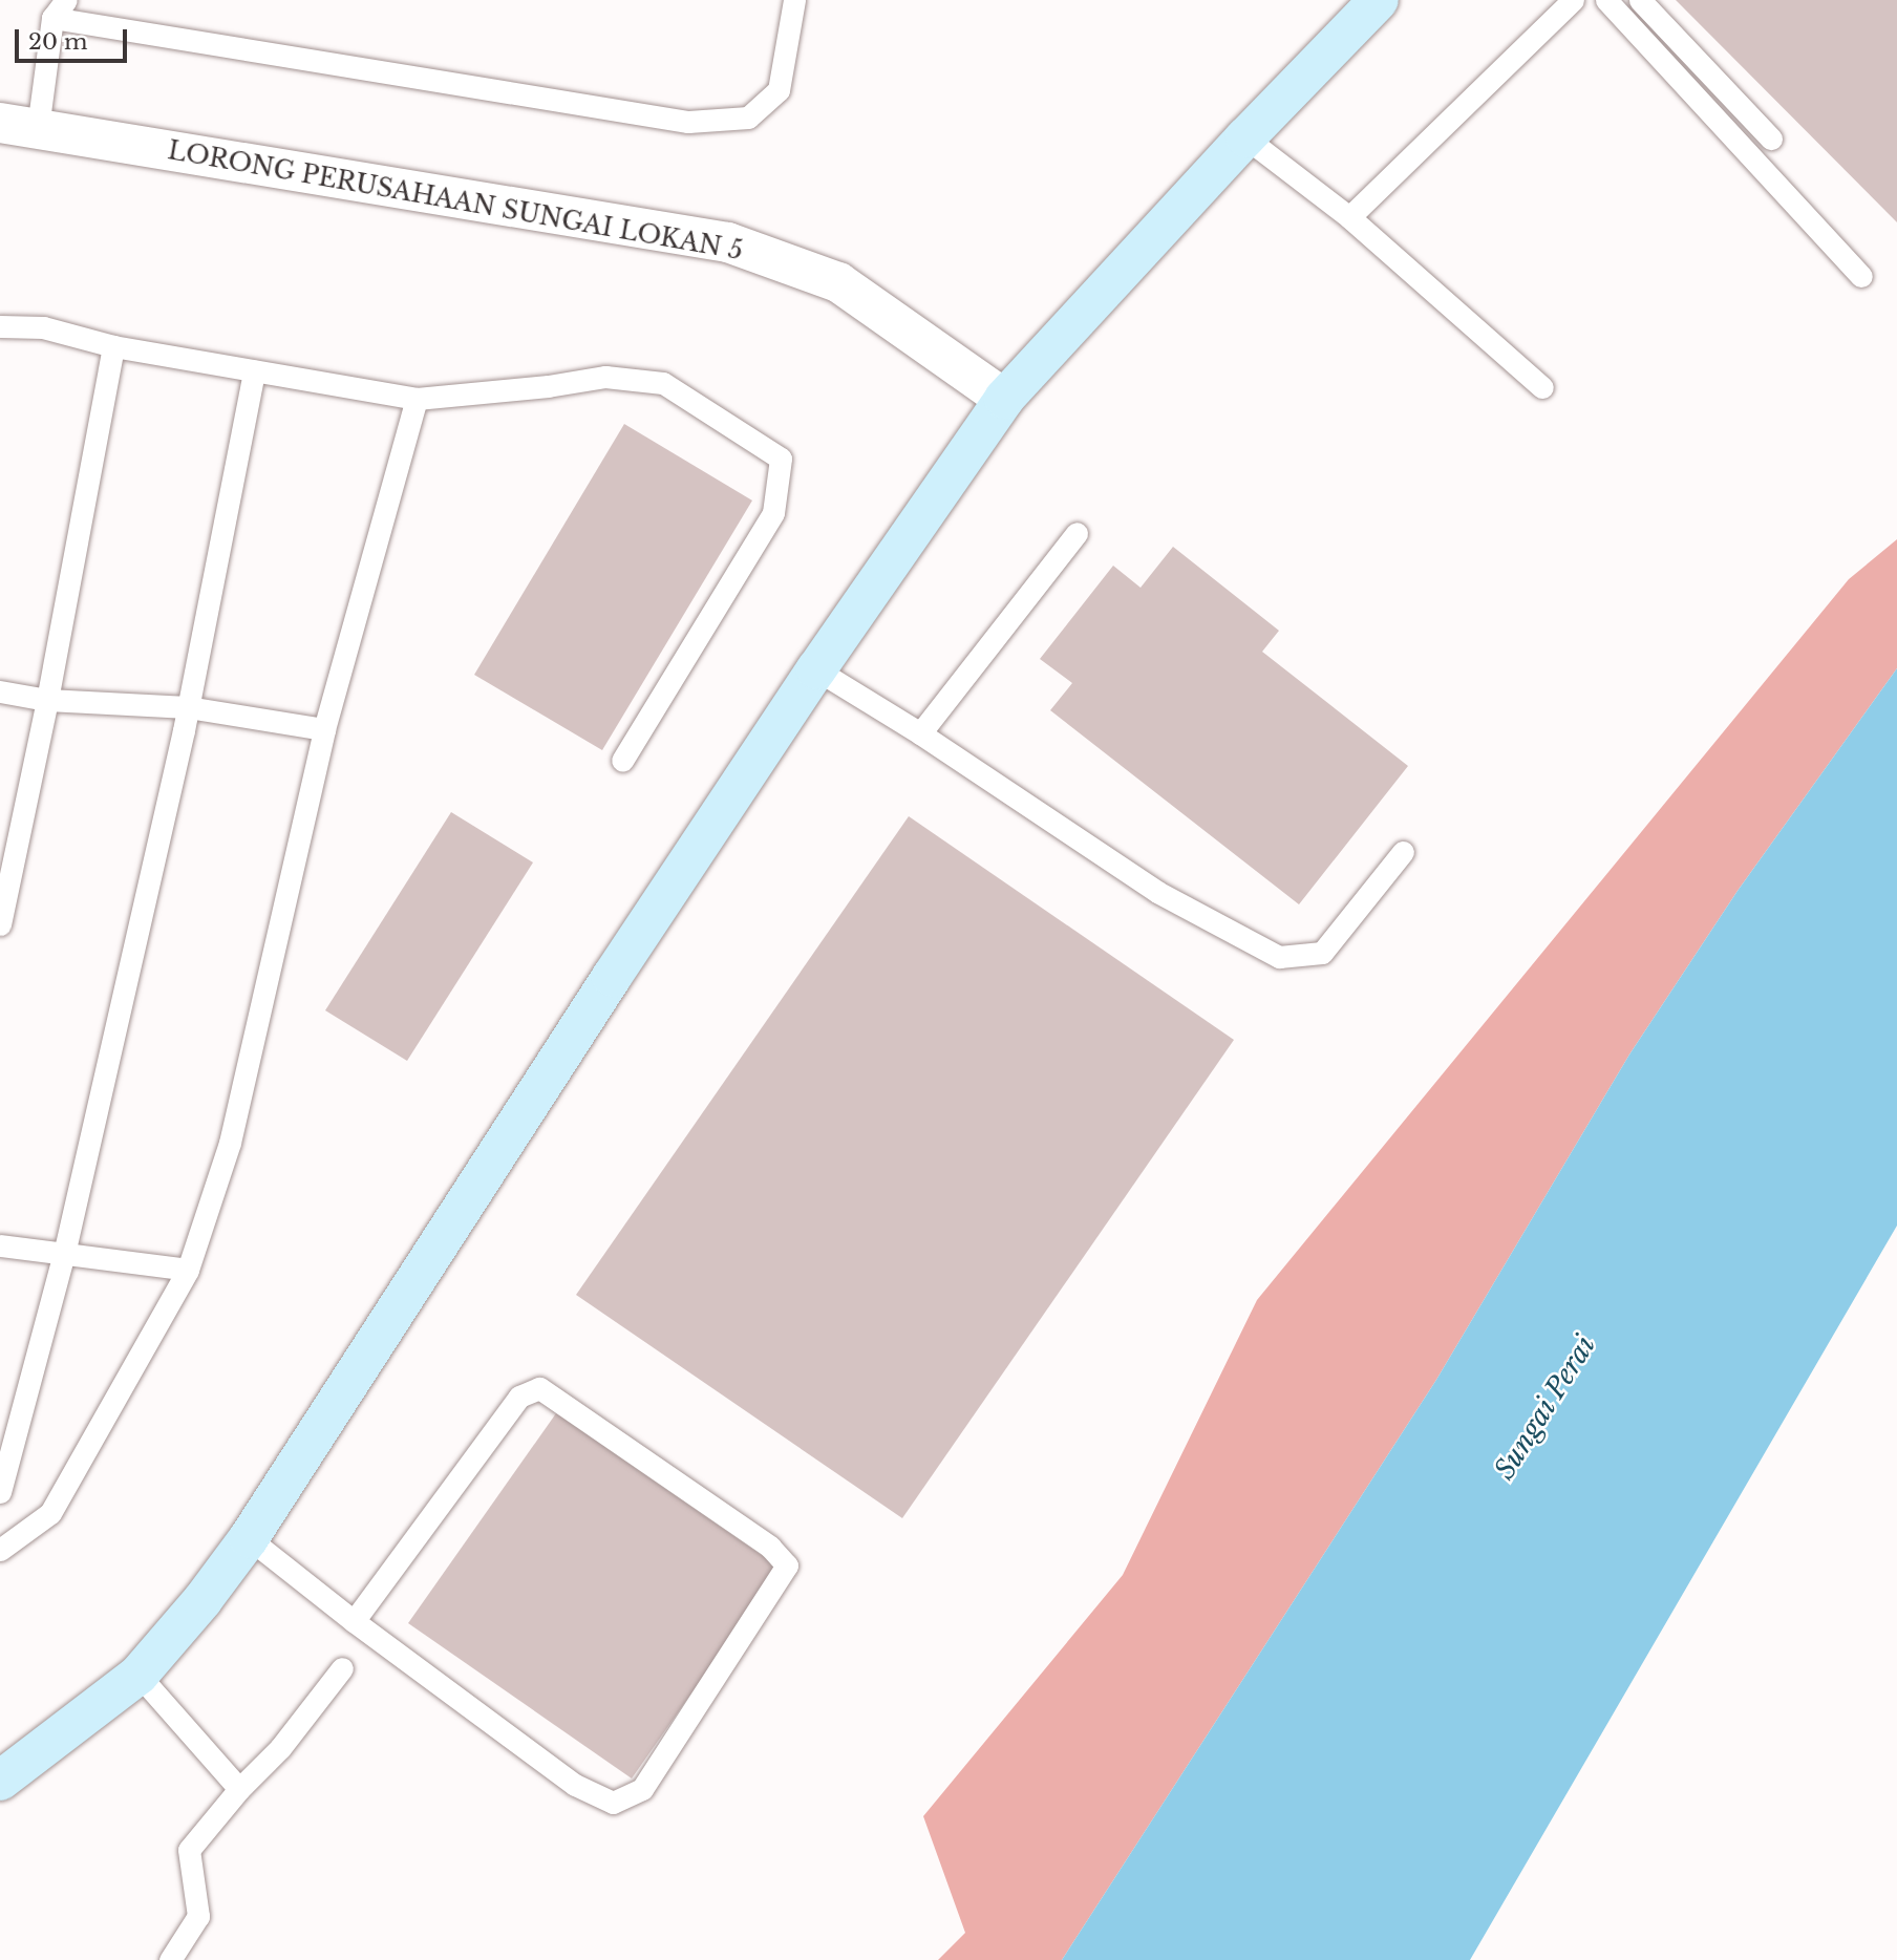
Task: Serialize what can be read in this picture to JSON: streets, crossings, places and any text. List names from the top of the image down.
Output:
{
  "streets": {
    "street": ["LORONG PERUSAHAAN SUNGAI LOKAN 5"]
  },
  "water": ["Sungai Perai"],
  "scale_bar": "20 m"
}
